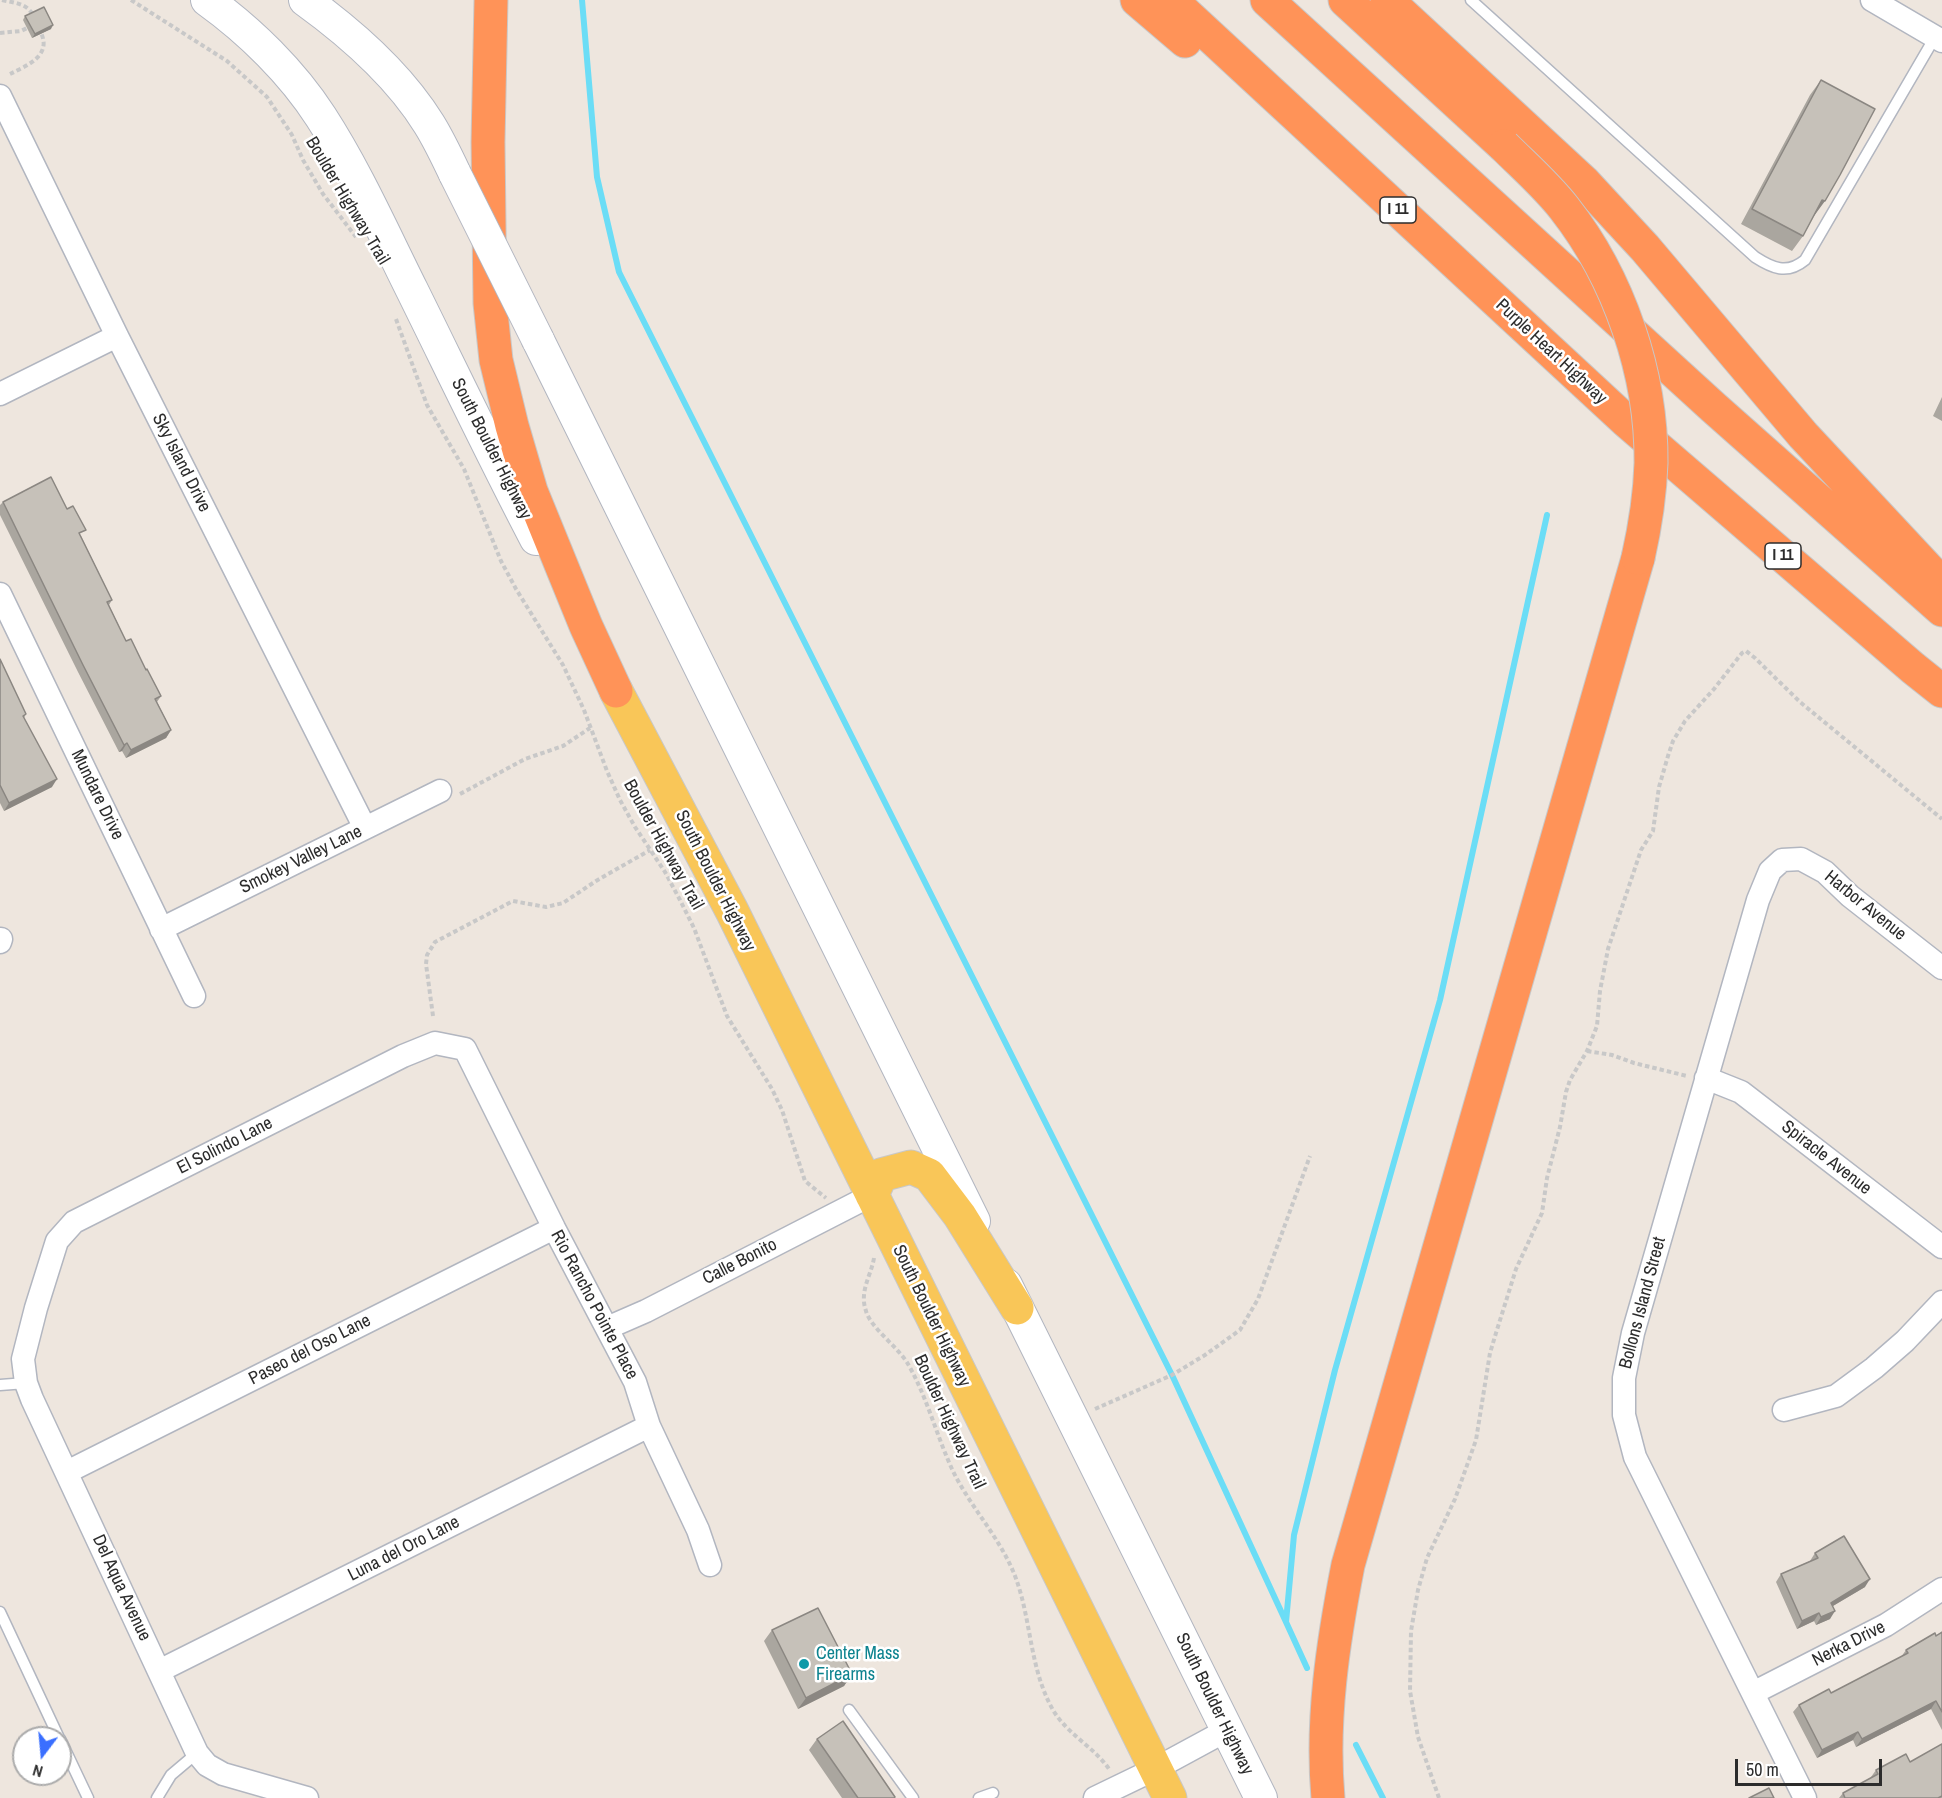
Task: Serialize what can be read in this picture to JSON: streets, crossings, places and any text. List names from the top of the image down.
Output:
{
  "streets": {
    "highway": ["I 11", "Purple Heart Highway"],
    "main road": ["South Boulder Highway"],
    "street": [
      "Sky Island Drive",
      "Mundare Drive",
      "Smokey Valley Lane",
      "Harbor Avenue",
      "El Solindo Lane",
      "Spiracle Avenue",
      "Calle Bonito",
      "Bollons Island Street",
      "Rio Rancho Pointe Place",
      "Paseo del Oso Lane",
      "Luna del Oro Lane",
      "Del Aqua Avenue",
      "Nerka Drive"
    ],
    "path": ["Boulder Highway Trail"]
  },
  "crossings": [
    ["Boulder Highway Trail", "Calle Bonito"],
    ["South Boulder Highway", "Calle Bonito"],
    ["Sky Island Drive", "Smokey Valley Lane"],
    ["Mundare Drive", "Smokey Valley Lane"],
    ["Harbor Avenue", "Bollons Island Street"],
    ["El Solindo Lane", "Rio Rancho Pointe Place"],
    ["El Solindo Lane", "Del Aqua Avenue"],
    ["Spiracle Avenue", "Bollons Island Street"],
    ["Calle Bonito", "Rio Rancho Pointe Place"],
    ["Bollons Island Street", "Nerka Drive"],
    ["Rio Rancho Pointe Place", "Paseo del Oso Lane"],
    ["Rio Rancho Pointe Place", "Luna del Oro Lane"],
    ["Paseo del Oso Lane", "Del Aqua Avenue"],
    ["Luna del Oro Lane", "Del Aqua Avenue"]
  ],
  "places": ["Center Mass Firearms"],
  "scale_bar": "50 m",
  "north": "bottom"
}
